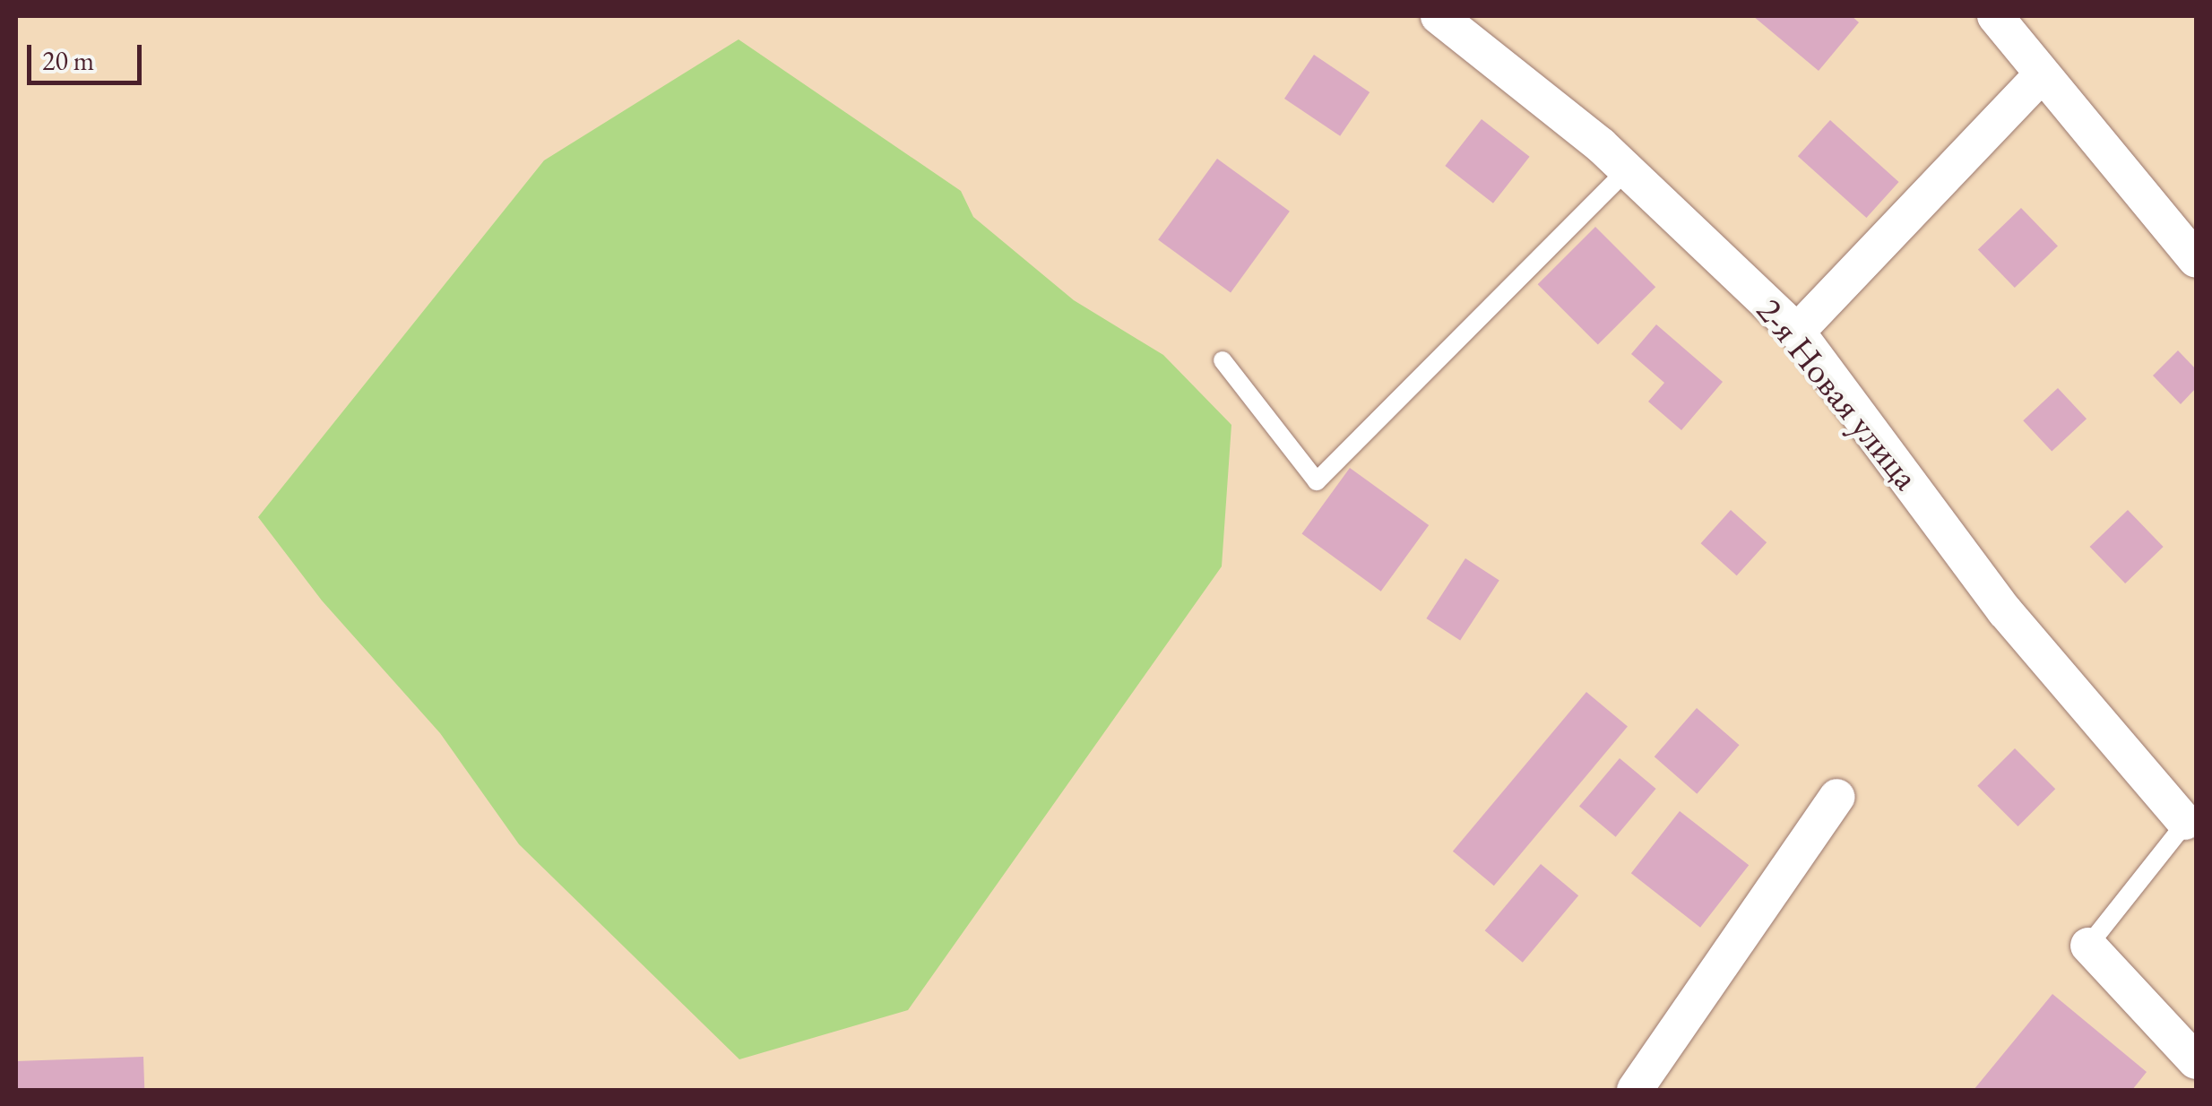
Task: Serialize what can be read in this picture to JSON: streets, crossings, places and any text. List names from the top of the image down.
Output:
{
  "streets": {
    "street": ["2-я Новая улица"]
  },
  "scale_bar": "20 m"
}
